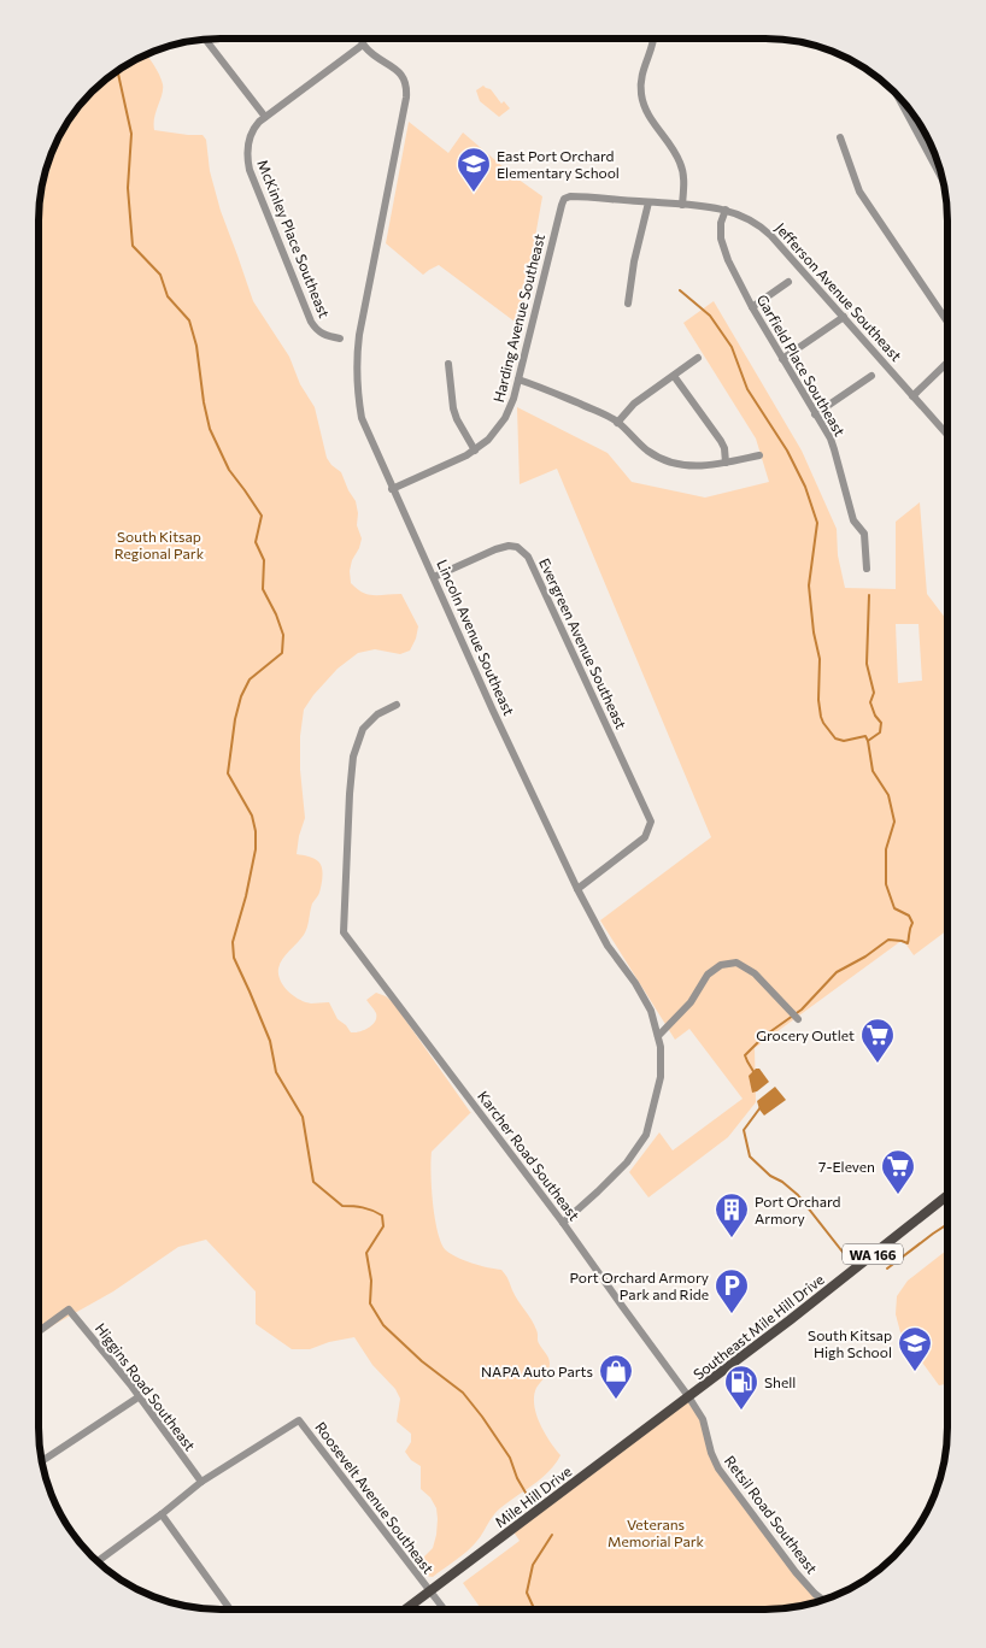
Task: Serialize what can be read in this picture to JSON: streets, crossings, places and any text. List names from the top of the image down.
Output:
{
  "streets": {
    "main road": ["WA 166", "Southeast Mile Hill Drive", "Mile Hill Drive"],
    "street": [
      "McKinley Place Southeast",
      "Jefferson Avenue Southeast",
      "Harding Avenue Southeast",
      "Garfield Place Southeast",
      "Lincoln Avenue Southeast",
      "Evergreen Avenue Southeast",
      "Karcher Road Southeast",
      "Higgins Road Southeast",
      "Roosevelt Avenue Southeast",
      "Retsil Road Southeast"
    ]
  },
  "crossings": [
    ["McKinley Place Southeast", "Lincoln Avenue Southeast"],
    ["Jefferson Avenue Southeast", "Harding Avenue Southeast"],
    ["Jefferson Avenue Southeast", "Garfield Place Southeast"],
    ["Harding Avenue Southeast", "Lincoln Avenue Southeast"],
    ["Lincoln Avenue Southeast", "Evergreen Avenue Southeast"],
    ["Lincoln Avenue Southeast", "Karcher Road Southeast"],
    ["Karcher Road Southeast", "Southeast Mile Hill Drive"],
    ["Karcher Road Southeast", "Mile Hill Drive"],
    ["Karcher Road Southeast", "Retsil Road Southeast"],
    ["Southeast Mile Hill Drive", "Mile Hill Drive"],
    ["Southeast Mile Hill Drive", "Retsil Road Southeast"],
    ["Higgins Road Southeast", "Roosevelt Avenue Southeast"],
    ["Mile Hill Drive", "Roosevelt Avenue Southeast"],
    ["Mile Hill Drive", "Retsil Road Southeast"]
  ],
  "parks": ["South Kitsap Regional Park", "Veterans Memorial Park"],
  "places": {
    "school or university": ["East Port Orchard Elementary School", "South Kitsap High School"],
    "supermarket": ["Grocery Outlet", "7-Eleven"],
    "building": ["Port Orchard Armory"],
    "parking": ["Port Orchard Armory Park and Ride"],
    "shop": ["NAPA Auto Parts"],
    "fuel station": ["Shell"]
  }
}
